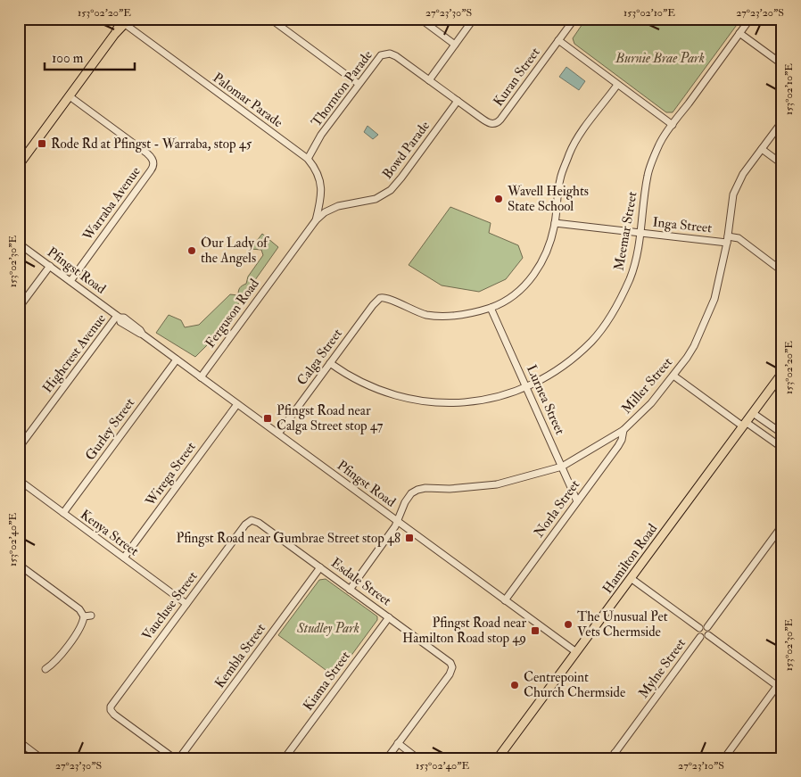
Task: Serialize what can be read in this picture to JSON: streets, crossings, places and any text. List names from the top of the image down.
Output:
{
  "streets": {
    "main road": ["Hamilton Road"],
    "street": [
      "Kuran Street",
      "Thornton Parade",
      "Palomar Parade",
      "Bowd Parade",
      "Warraba Avenue",
      "Inga Street",
      "Meemar Street",
      "Pfingst Road",
      "Ferguson Road",
      "Highcrest Avenue",
      "Calga Street",
      "Miller Street",
      "Lurnea Street",
      "Gurley Street",
      "Wirega Street",
      "Norla Street",
      "Kenya Street",
      "Esdale Street",
      "Vaucluse Street",
      "Kembla Street",
      "Mylne Street",
      "Kiama Street"
    ]
  },
  "crossings": [
    ["Kuran Street", "Thornton Parade"],
    ["Thornton Parade", "Palomar Parade"],
    ["Thornton Parade", "Bowd Parade"],
    ["Palomar Parade", "Bowd Parade"],
    ["Palomar Parade", "Ferguson Road"],
    ["Bowd Parade", "Ferguson Road"],
    ["Warraba Avenue", "Pfingst Road"],
    ["Inga Street", "Meemar Street"],
    ["Inga Street", "Miller Street"],
    ["Meemar Street", "Calga Street"],
    ["Meemar Street", "Lurnea Street"],
    ["Pfingst Road", "Ferguson Road"],
    ["Pfingst Road", "Highcrest Avenue"],
    ["Pfingst Road", "Calga Street"],
    ["Pfingst Road", "Miller Street"],
    ["Pfingst Road", "Gurley Street"],
    ["Pfingst Road", "Wirega Street"],
    ["Pfingst Road", "Norla Street"],
    ["Pfingst Road", "Hamilton Road"],
    ["Calga Street", "Lurnea Street"],
    ["Miller Street", "Lurnea Street"],
    ["Miller Street", "Norla Street"],
    ["Miller Street", "Esdale Street"],
    ["Lurnea Street", "Norla Street"],
    ["Gurley Street", "Kenya Street"],
    ["Wirega Street", "Kenya Street"],
    ["Kenya Street", "Vaucluse Street"],
    ["Esdale Street", "Vaucluse Street"],
    ["Esdale Street", "Kembla Street"],
    ["Esdale Street", "Kiama Street"]
  ],
  "parks": ["Burnie Brae Park", "Studley Park"],
  "places": {
    "transit": [
      "Rode Rd at Pfingst - Warraba, stop 45",
      "Pfingst Road near Calga Street stop 47",
      "Pfingst Road near Gumbrae Street stop 48",
      "Pfingst Road near Hamilton Road stop 49"
    ],
    "other": [
      "Wavell Heights State School",
      "Our Lady of the Angels",
      "The Unusual Pet Vets Chermside",
      "Centrepoint Church Chermside"
    ]
  },
  "scale_bar": "100 m",
  "coordinates": [
    "153°02'20\"E",
    "27°23'30\"S",
    "153°02'10\"E",
    "27°23'20\"S",
    "153°02'30\"E",
    "153°02'40\"E",
    "27°23'10\"S"
  ]
}
